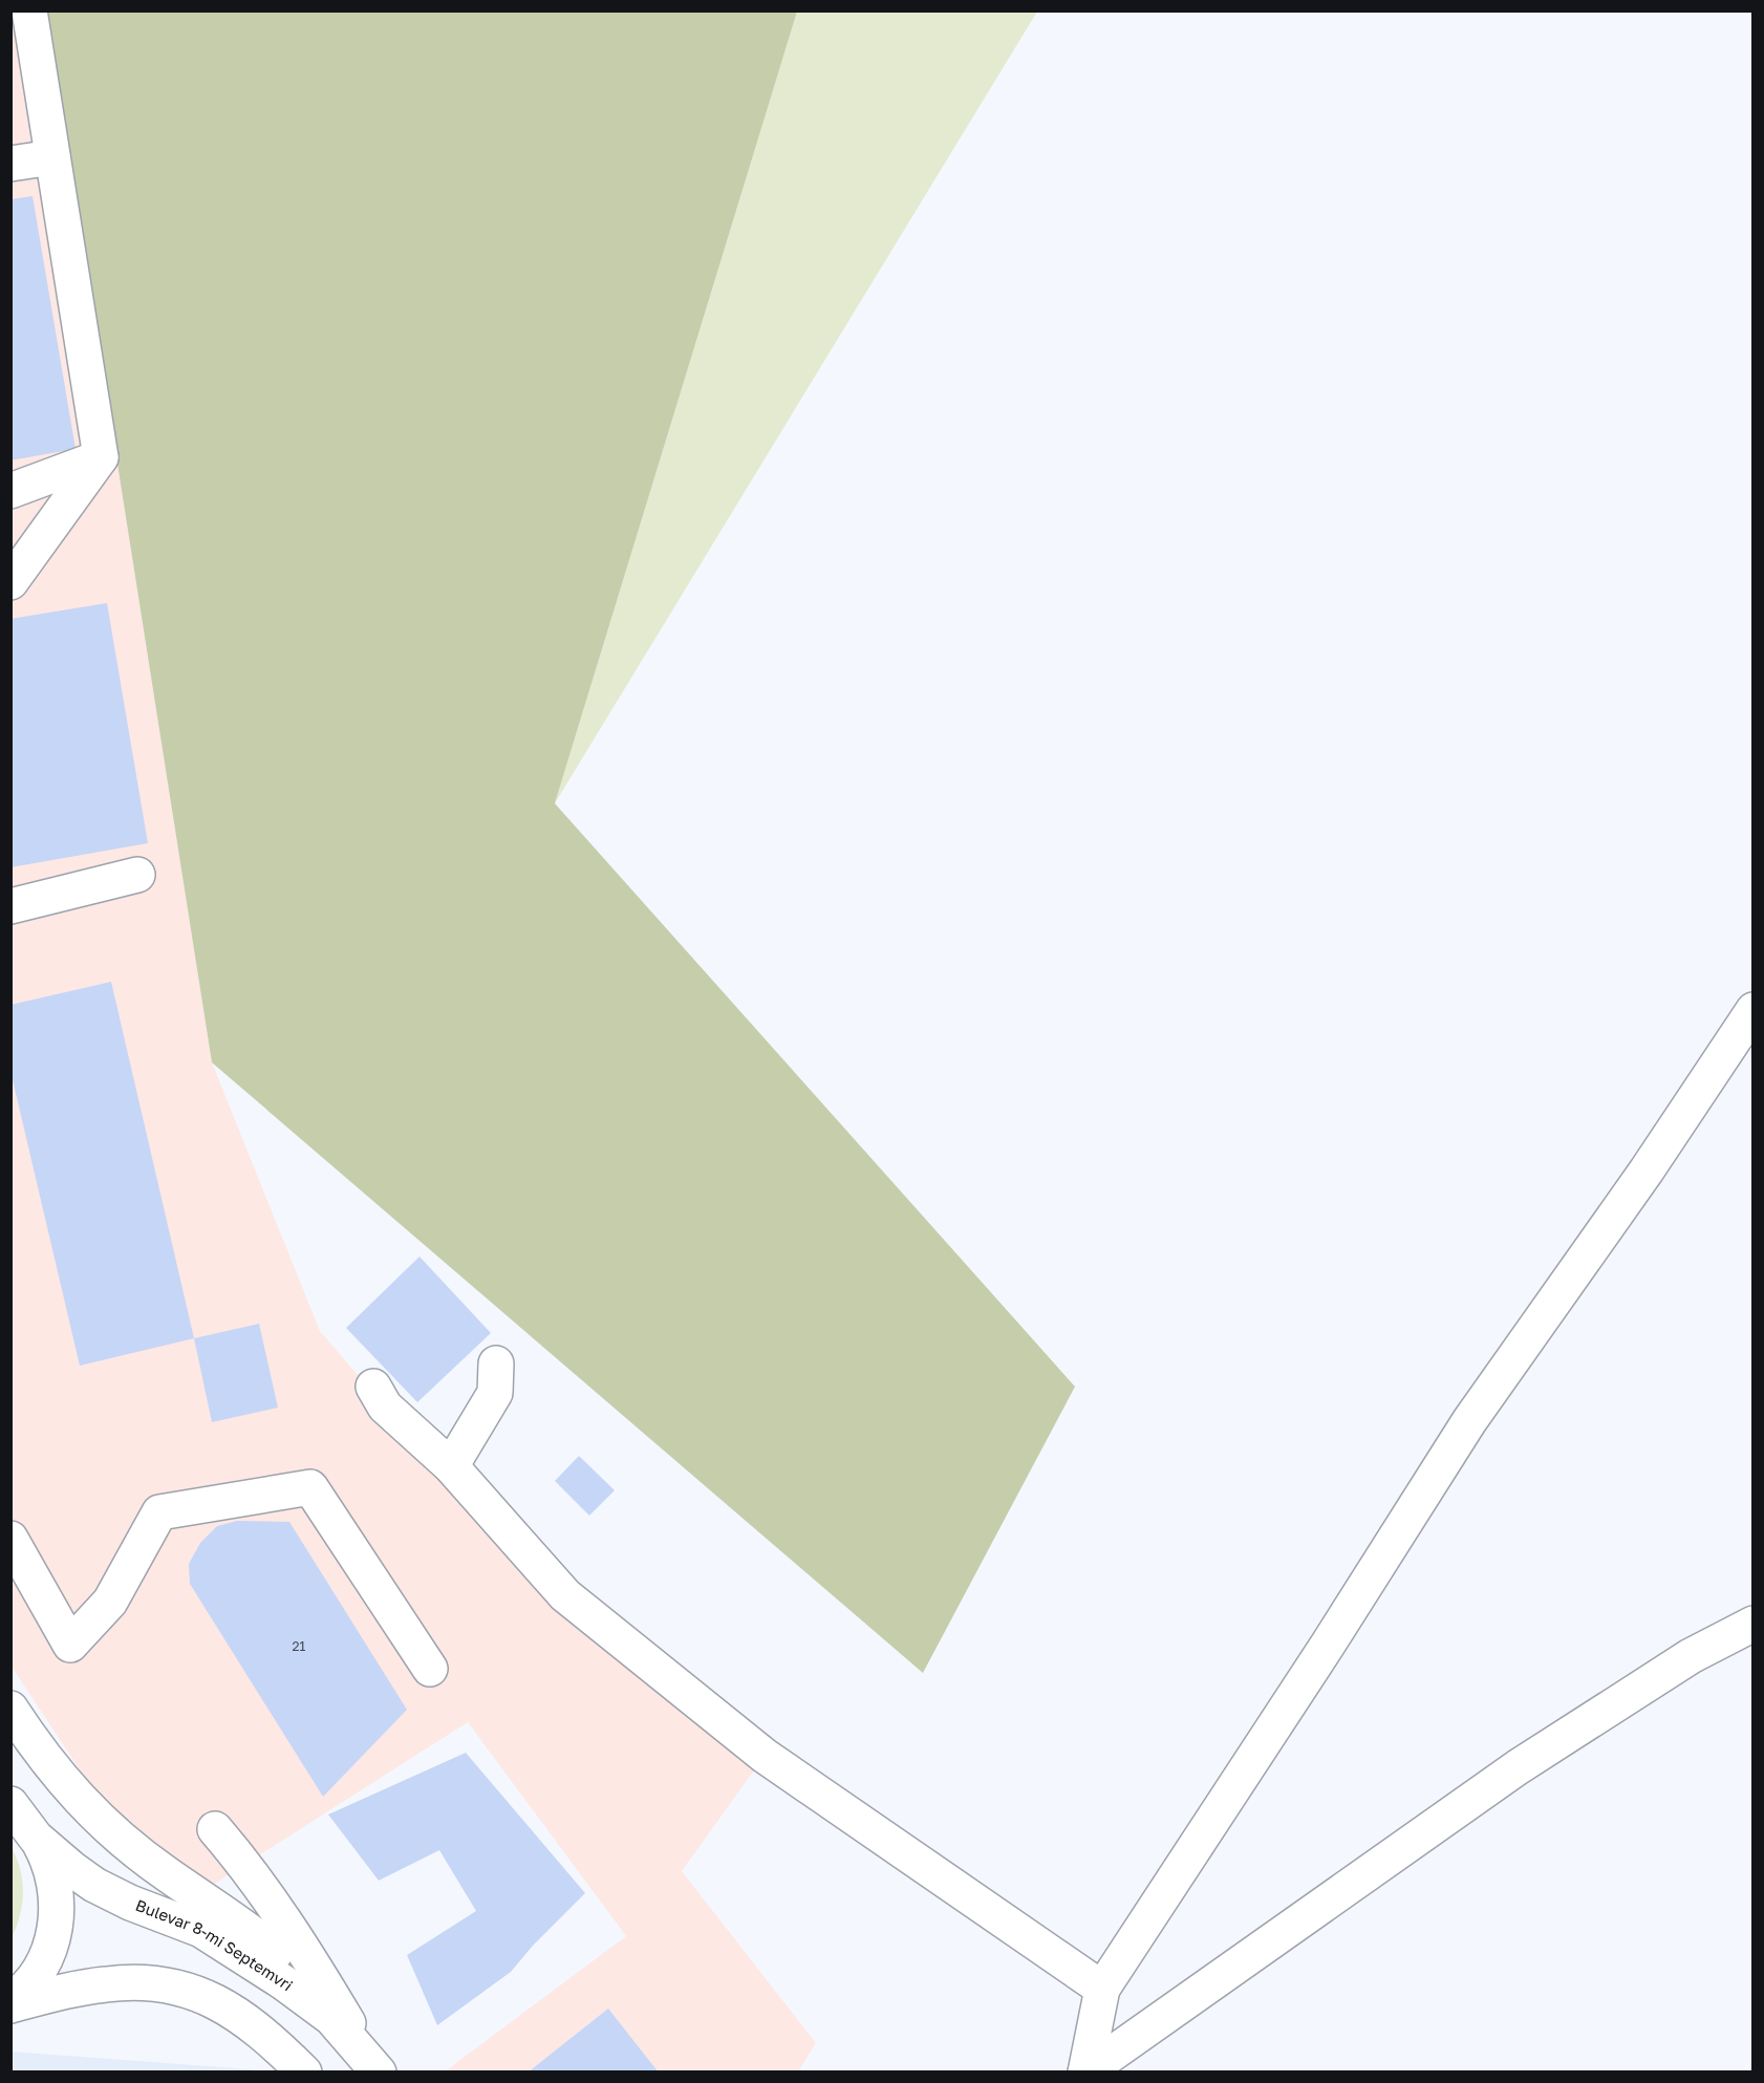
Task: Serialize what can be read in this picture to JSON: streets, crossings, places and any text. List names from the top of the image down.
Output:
{
  "streets": {
    "street": ["Bulevar 8-mi Septemvri"]
  },
  "house_numbers": ["21"]
}
